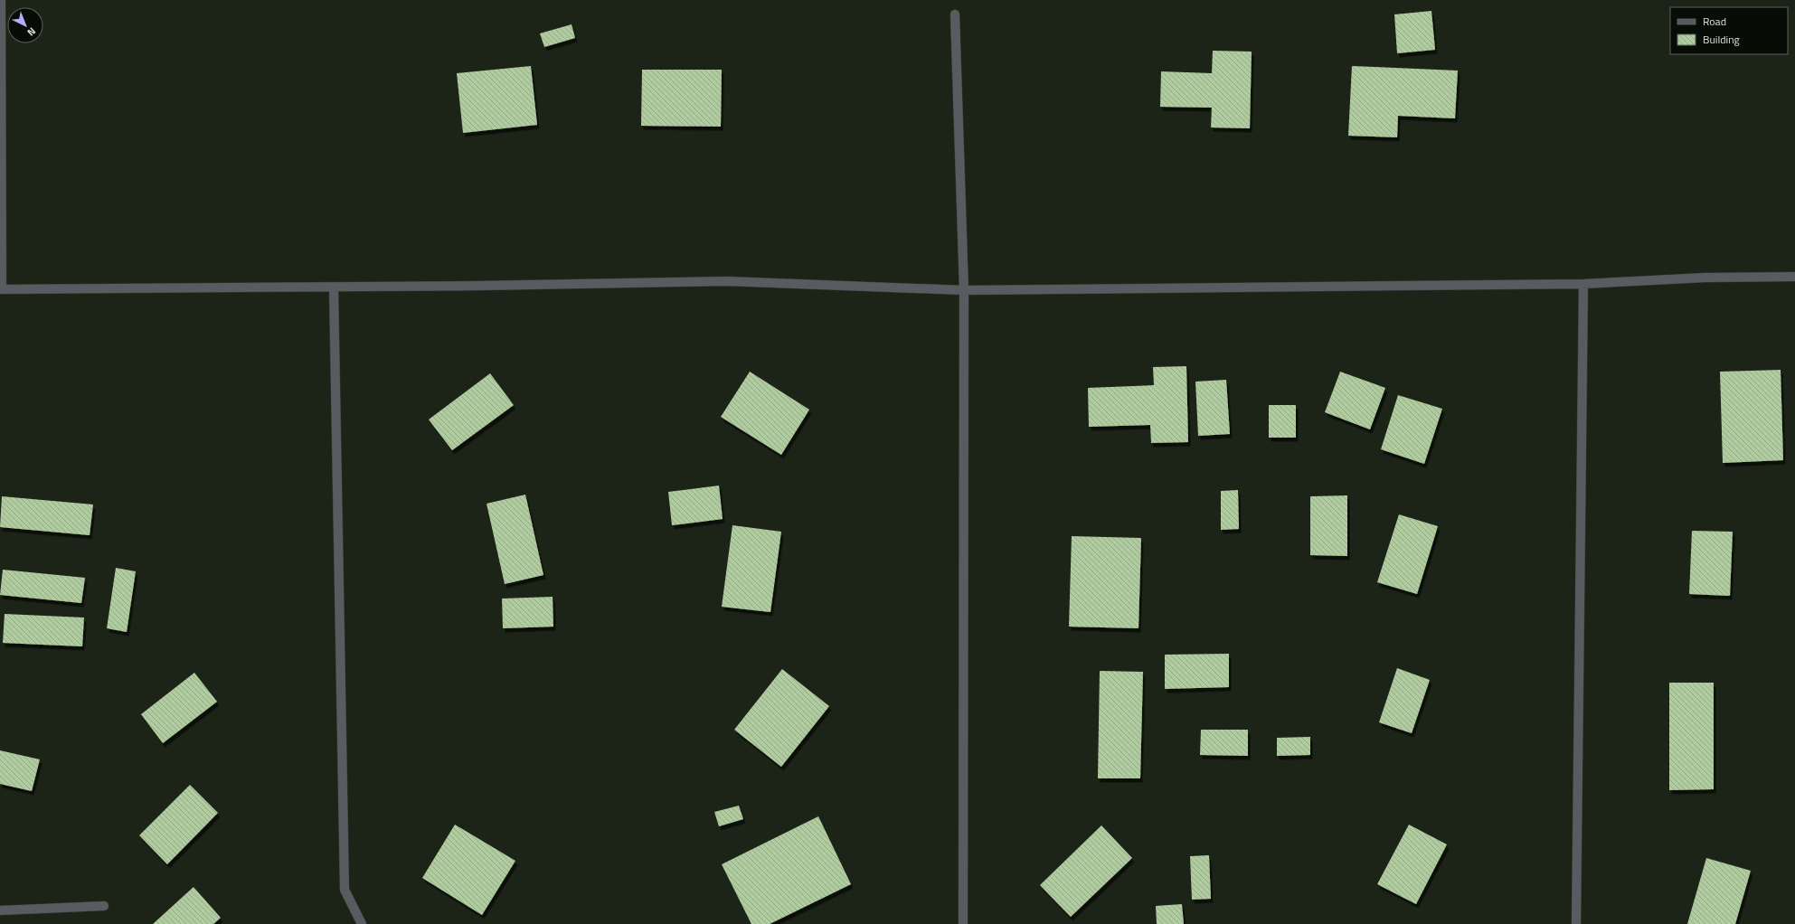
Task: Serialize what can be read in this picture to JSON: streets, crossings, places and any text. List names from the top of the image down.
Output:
{
  "legend": ["Road", "Building"],
  "north": "bottom right"
}
